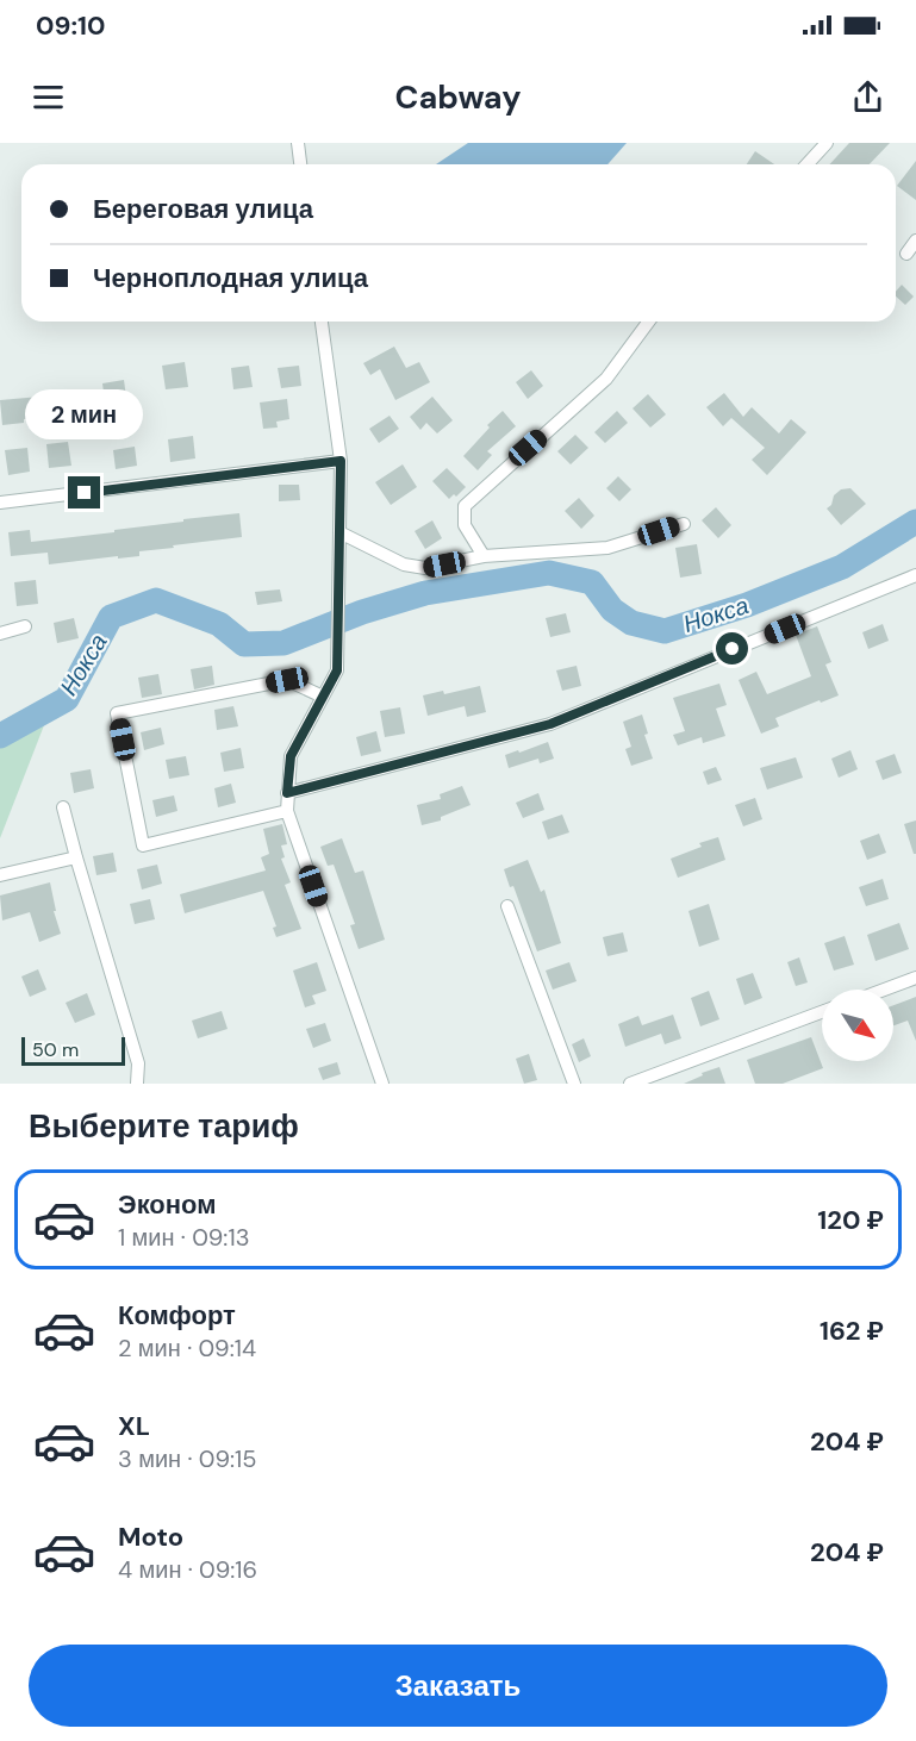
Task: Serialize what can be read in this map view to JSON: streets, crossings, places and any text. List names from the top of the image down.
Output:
{
  "water": ["Нокса"],
  "scale_bar": "50 m",
  "north": "bottom right",
  "page": {
    "status": "09:10",
    "header": "Cabway",
    "banner": ["Береговая улица", "Черноплодная улица"],
    "bubble": "2 мин",
    "scale": "50 m",
    "heading": "Выберите тариф",
    "list": [
      {
        "name": "Эконом",
        "note": "1 мин · 09:13",
        "value": "120 ₽"
      },
      {
        "name": "Комфорт",
        "note": "2 мин · 09:14",
        "value": "162 ₽"
      },
      {
        "name": "XL",
        "note": "3 мин · 09:15",
        "value": "204 ₽"
      },
      {
        "name": "Moto",
        "note": "4 мин · 09:16",
        "value": "204 ₽"
      }
    ],
    "buttons": "Заказать"
  }
}
